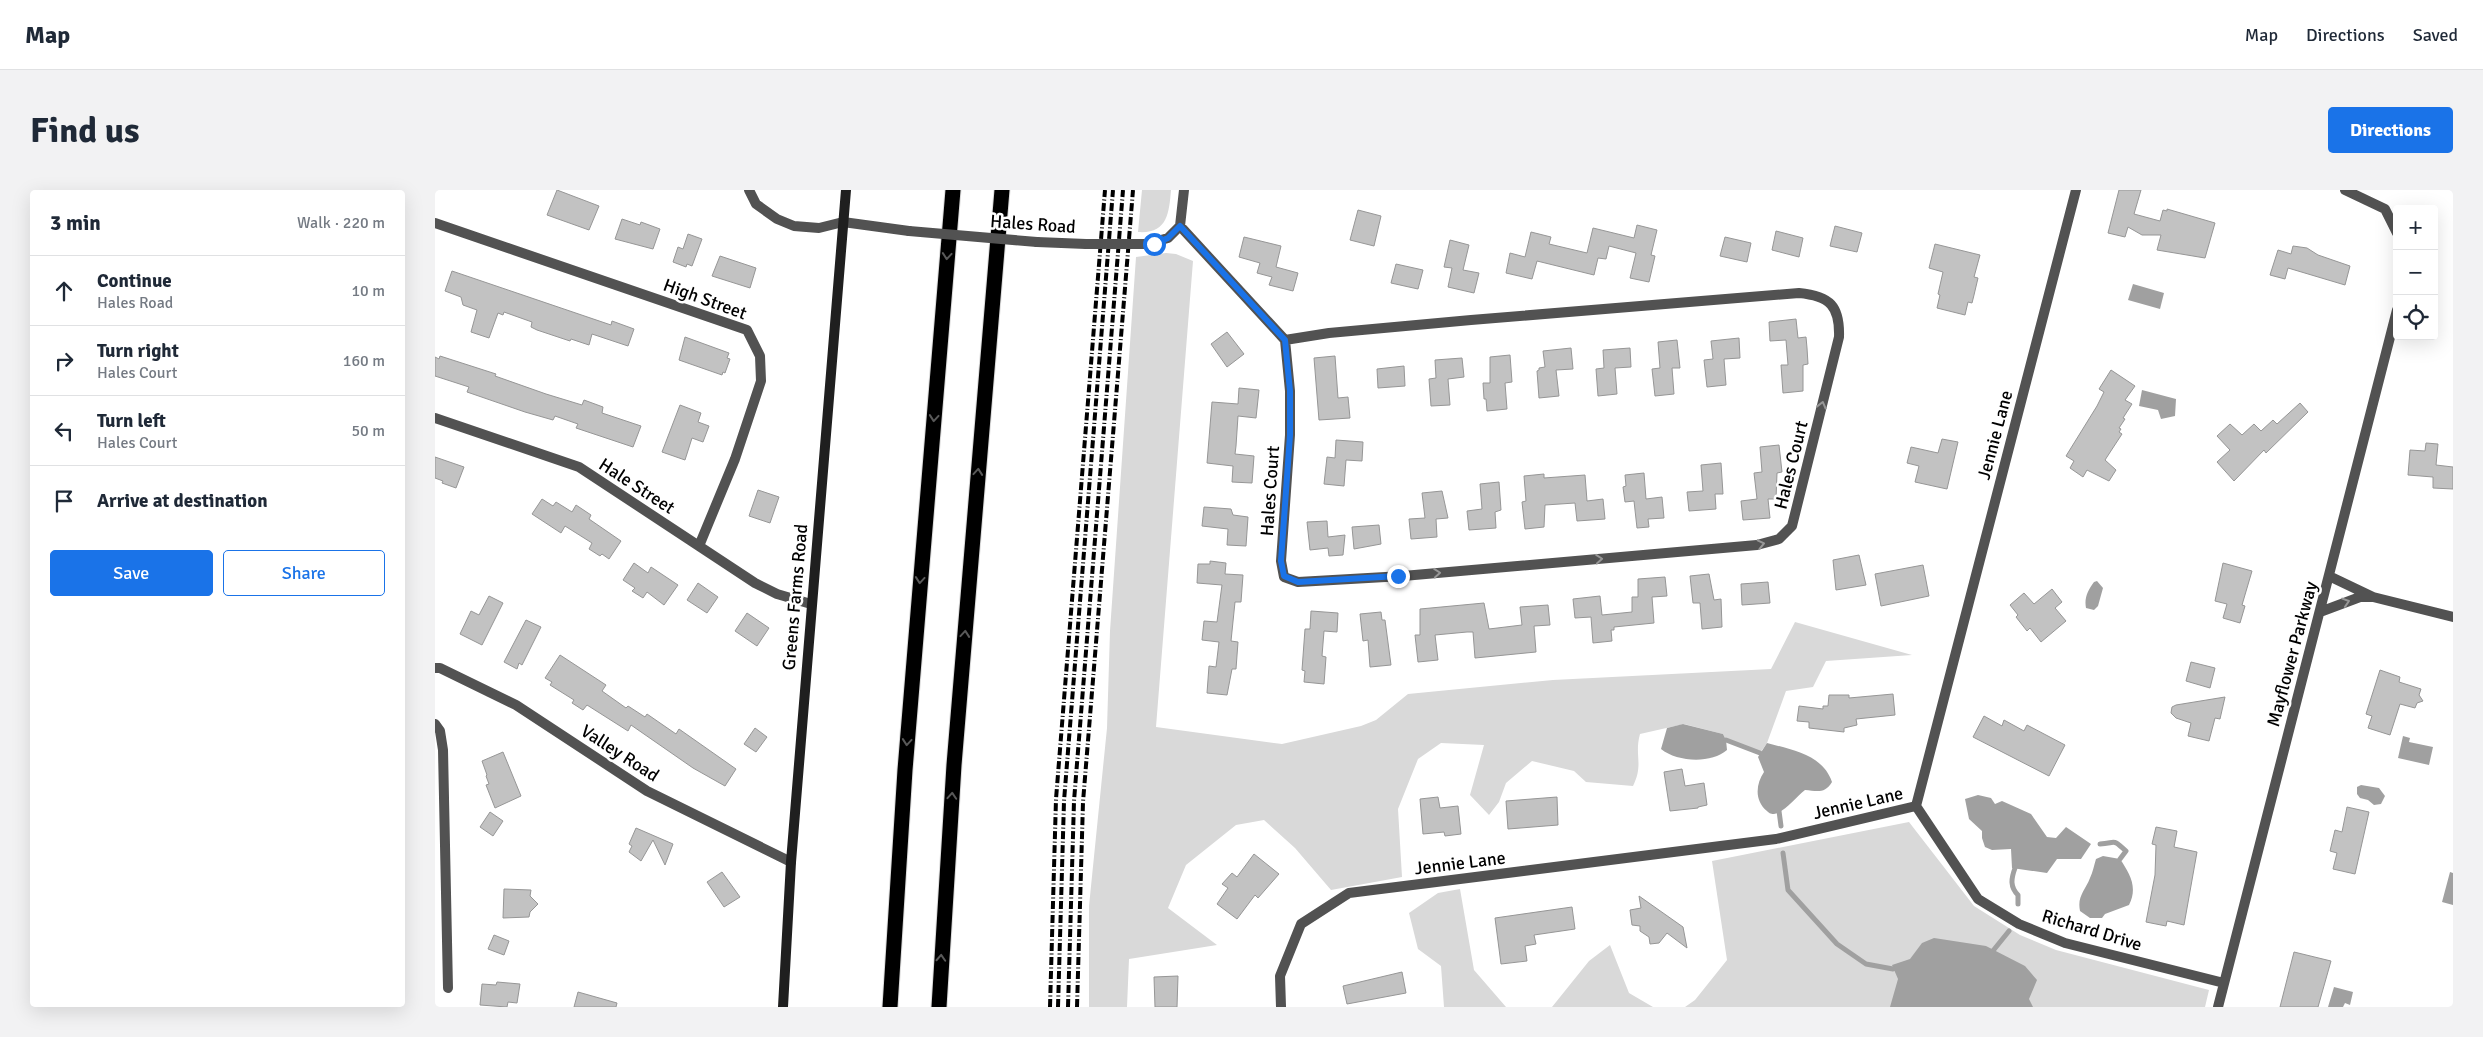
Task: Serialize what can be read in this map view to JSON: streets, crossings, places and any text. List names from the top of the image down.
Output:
{
  "streets": {
    "main road": ["Greens Farms Road"],
    "street": [
      "Hales Road",
      "High Street",
      "Jennie Lane",
      "Hales Court",
      "Hale Street",
      "Mayflower Parkway",
      "Valley Road",
      "Richard Drive"
    ]
  },
  "crossings": [
    ["Hales Road", "Greens Farms Road"],
    ["High Street", "Hale Street"],
    ["Jennie Lane", "Richard Drive"],
    ["Hale Street", "Greens Farms Road"],
    ["Greens Farms Road", "Valley Road"],
    ["Mayflower Parkway", "Richard Drive"]
  ],
  "page": {
    "header": "Map",
    "nav": ["Map", "Directions", "Saved"],
    "buttons": [
      "Directions",
      ["Save", "Share"]
    ],
    "title": "Find us",
    "heading": ["3 min", "Walk · 220 m"],
    "map_buttons": ["+", "−"],
    "list": [
      ["Continue", "Hales Road", "10 m"],
      ["Turn right", "Hales Court", "160 m"],
      ["Turn left", "Hales Court", "50 m"],
      "Arrive at destination"
    ]
  }
}
